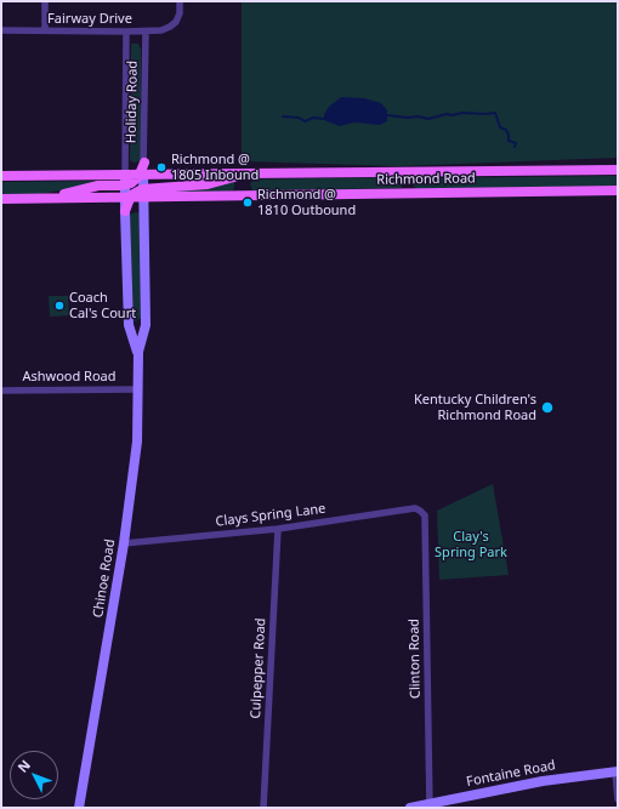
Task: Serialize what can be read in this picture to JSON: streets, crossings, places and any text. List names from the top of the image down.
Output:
{
  "streets": {
    "main road": ["Richmond Road"],
    "street": [
      "Fairway Drive",
      "Holiday Road",
      "Ashwood Road",
      "Clays Spring Lane",
      "Chinoe Road",
      "Clinton Road",
      "Culpepper Road",
      "Fontaine Road"
    ]
  },
  "crossings": [
    ["Fairway Drive", "Holiday Road"],
    ["Holiday Road", "Richmond Road"],
    ["Holiday Road", "Chinoe Road"],
    ["Richmond Road", "Chinoe Road"],
    ["Ashwood Road", "Chinoe Road"],
    ["Clays Spring Lane", "Chinoe Road"],
    ["Clays Spring Lane", "Clinton Road"],
    ["Clays Spring Lane", "Culpepper Road"],
    ["Clinton Road", "Fontaine Road"]
  ],
  "parks": ["Clay's Spring Park"],
  "places": [
    "Richmond @ 1805 Inbound",
    "Richmond @ 1810 Outbound",
    "Coach Cal's Court",
    "Kentucky Children's Richmond Road"
  ],
  "north": "top left"
}
